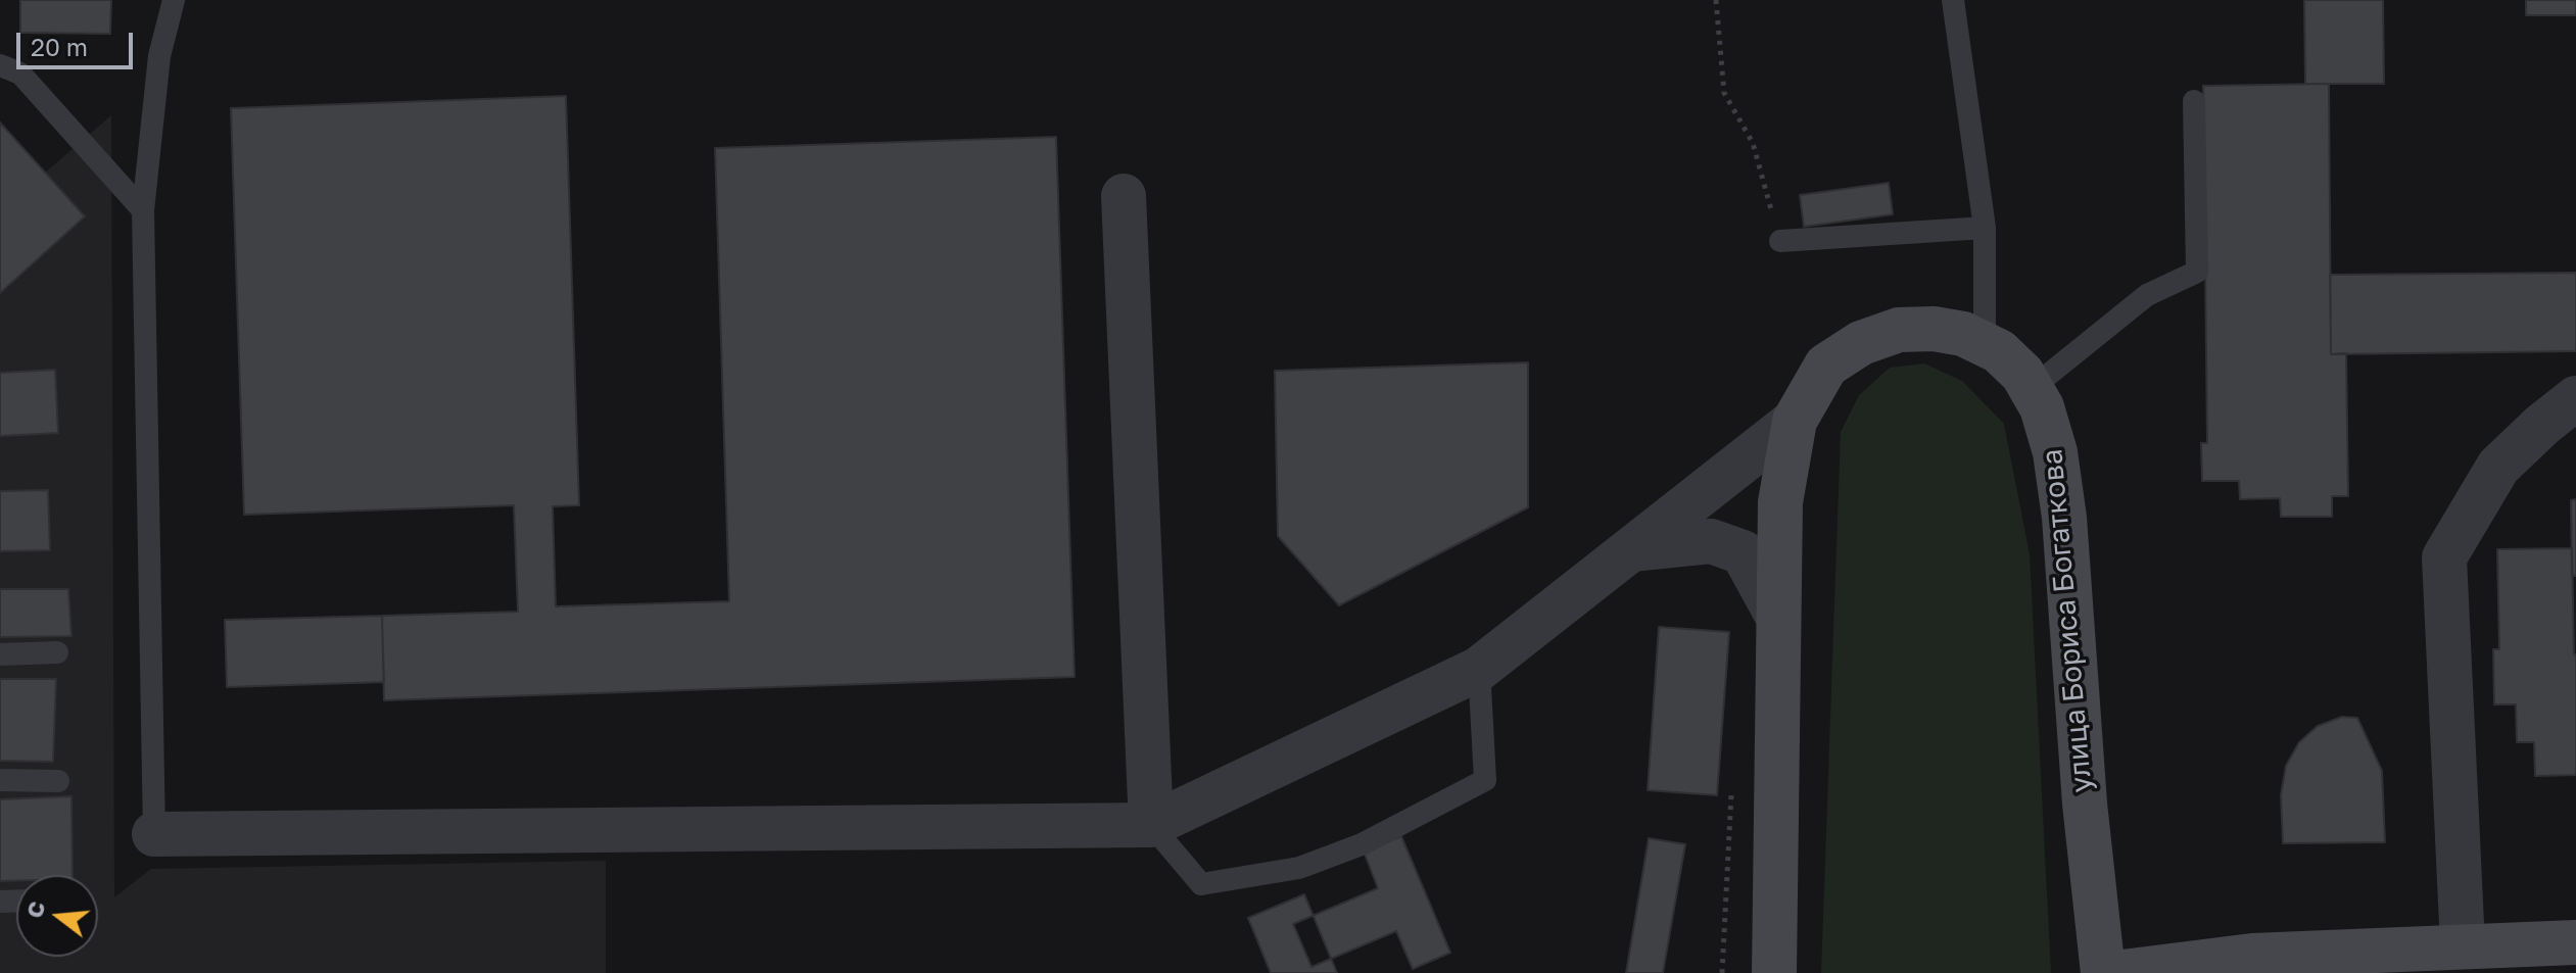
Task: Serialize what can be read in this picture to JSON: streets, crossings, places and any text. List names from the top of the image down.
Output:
{
  "streets": {
    "main road": ["улица Бориса Богаткова"]
  },
  "scale_bar": "20 m",
  "north": "left"
}
